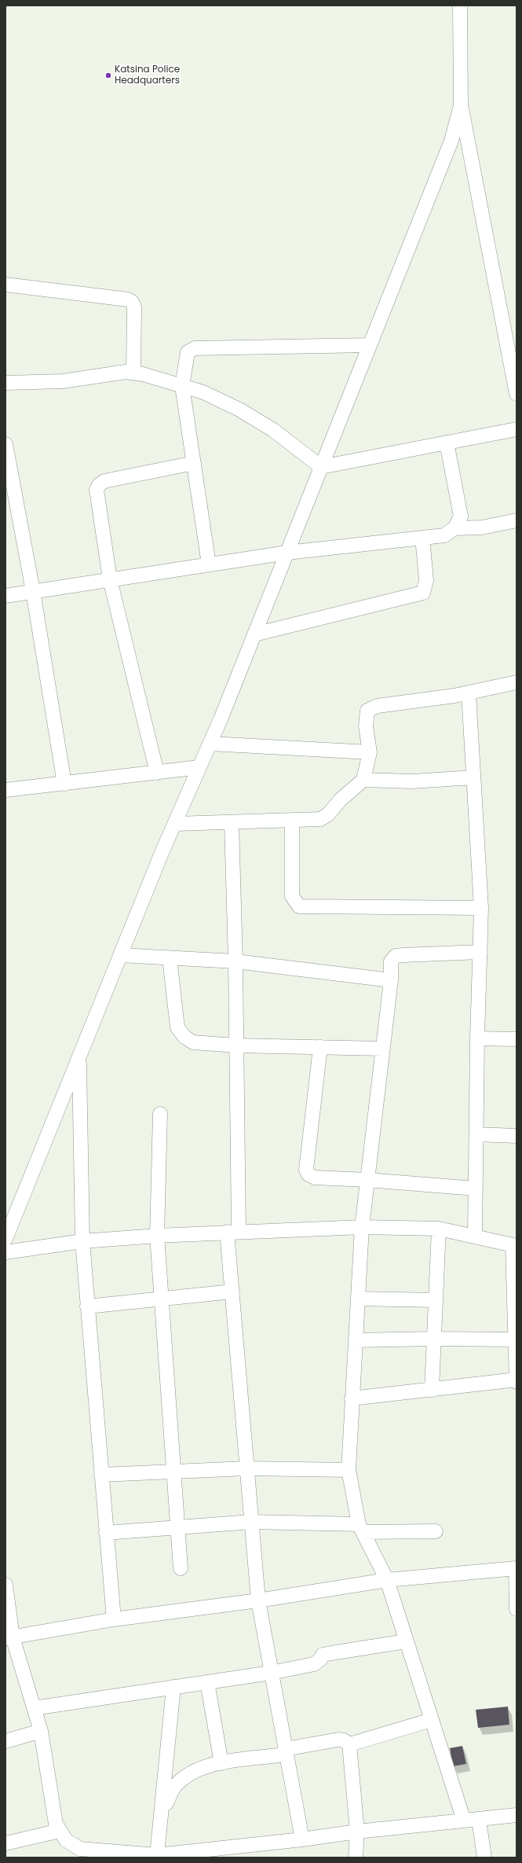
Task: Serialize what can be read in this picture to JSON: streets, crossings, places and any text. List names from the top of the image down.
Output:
{
  "places": ["Katsina Police Headquarters"]
}
